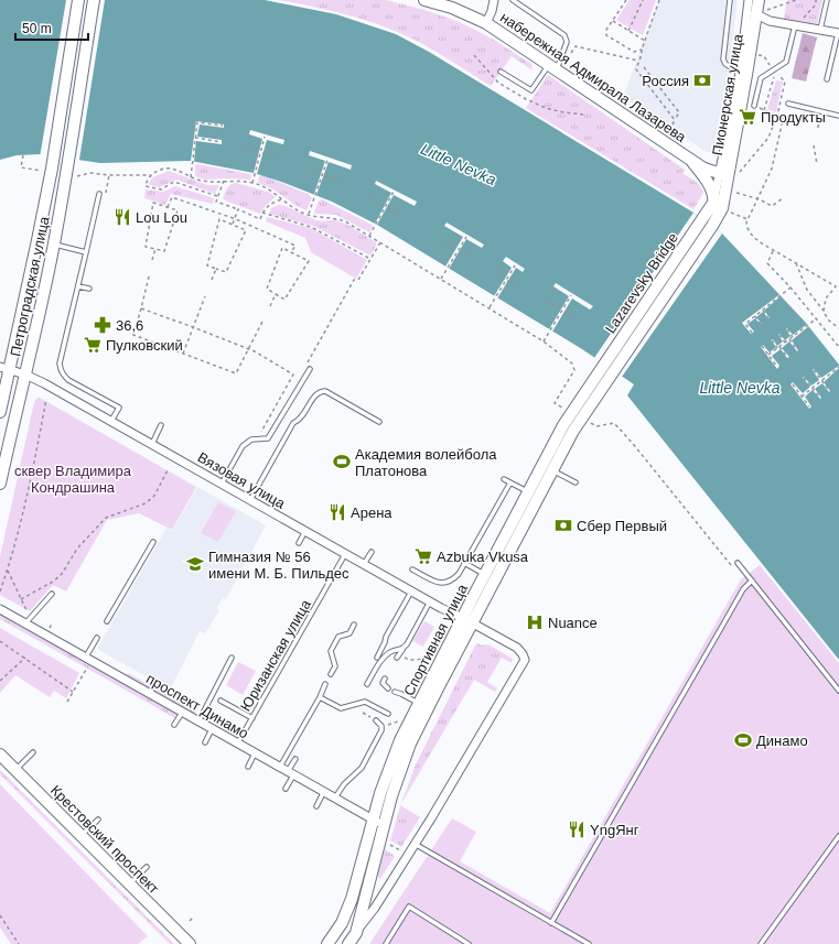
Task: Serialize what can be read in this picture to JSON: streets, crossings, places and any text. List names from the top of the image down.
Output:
{
  "streets": {
    "street": [
      "набережная Адмирала Лазарева",
      "Пионерская улица",
      "Lazarevsky Bridge",
      "Петроградская улица",
      "Вязовая улица",
      "Спортивная улица",
      "проспект Динамо",
      "Крестовский проспект"
    ],
    "lane": ["Юризанская улица"]
  },
  "crossings": [
    ["набережная Адмирала Лазарева", "Пионерская улица"],
    ["Пионерская улица", "Lazarevsky Bridge"],
    ["Lazarevsky Bridge", "Спортивная улица"],
    ["Петроградская улица", "Вязовая улица"],
    ["Вязовая улица", "Спортивная улица"],
    ["Вязовая улица", "Юризанская улица"],
    ["Спортивная улица", "проспект Динамо"],
    ["Юризанская улица", "проспект Динамо"]
  ],
  "water": ["Little Nevka"],
  "parks": ["сквер Владимира Кондрашина"],
  "places": {
    "bank": ["Россия", "Сбер Первый"],
    "supermarket": ["Продукты", "Пулковский", "Azbuka Vkusa"],
    "restaurant": ["Lou Lou", "Арена", "YngЯнг"],
    "pharmacy": ["36,6"],
    "sports": ["Академия волейбола Платонова", "Динамо"],
    "school or university": ["Гимназия № 56 имени М. Б. Пильдес"],
    "hospital": ["Nuance"]
  },
  "scale_bar": "50 m"
}
